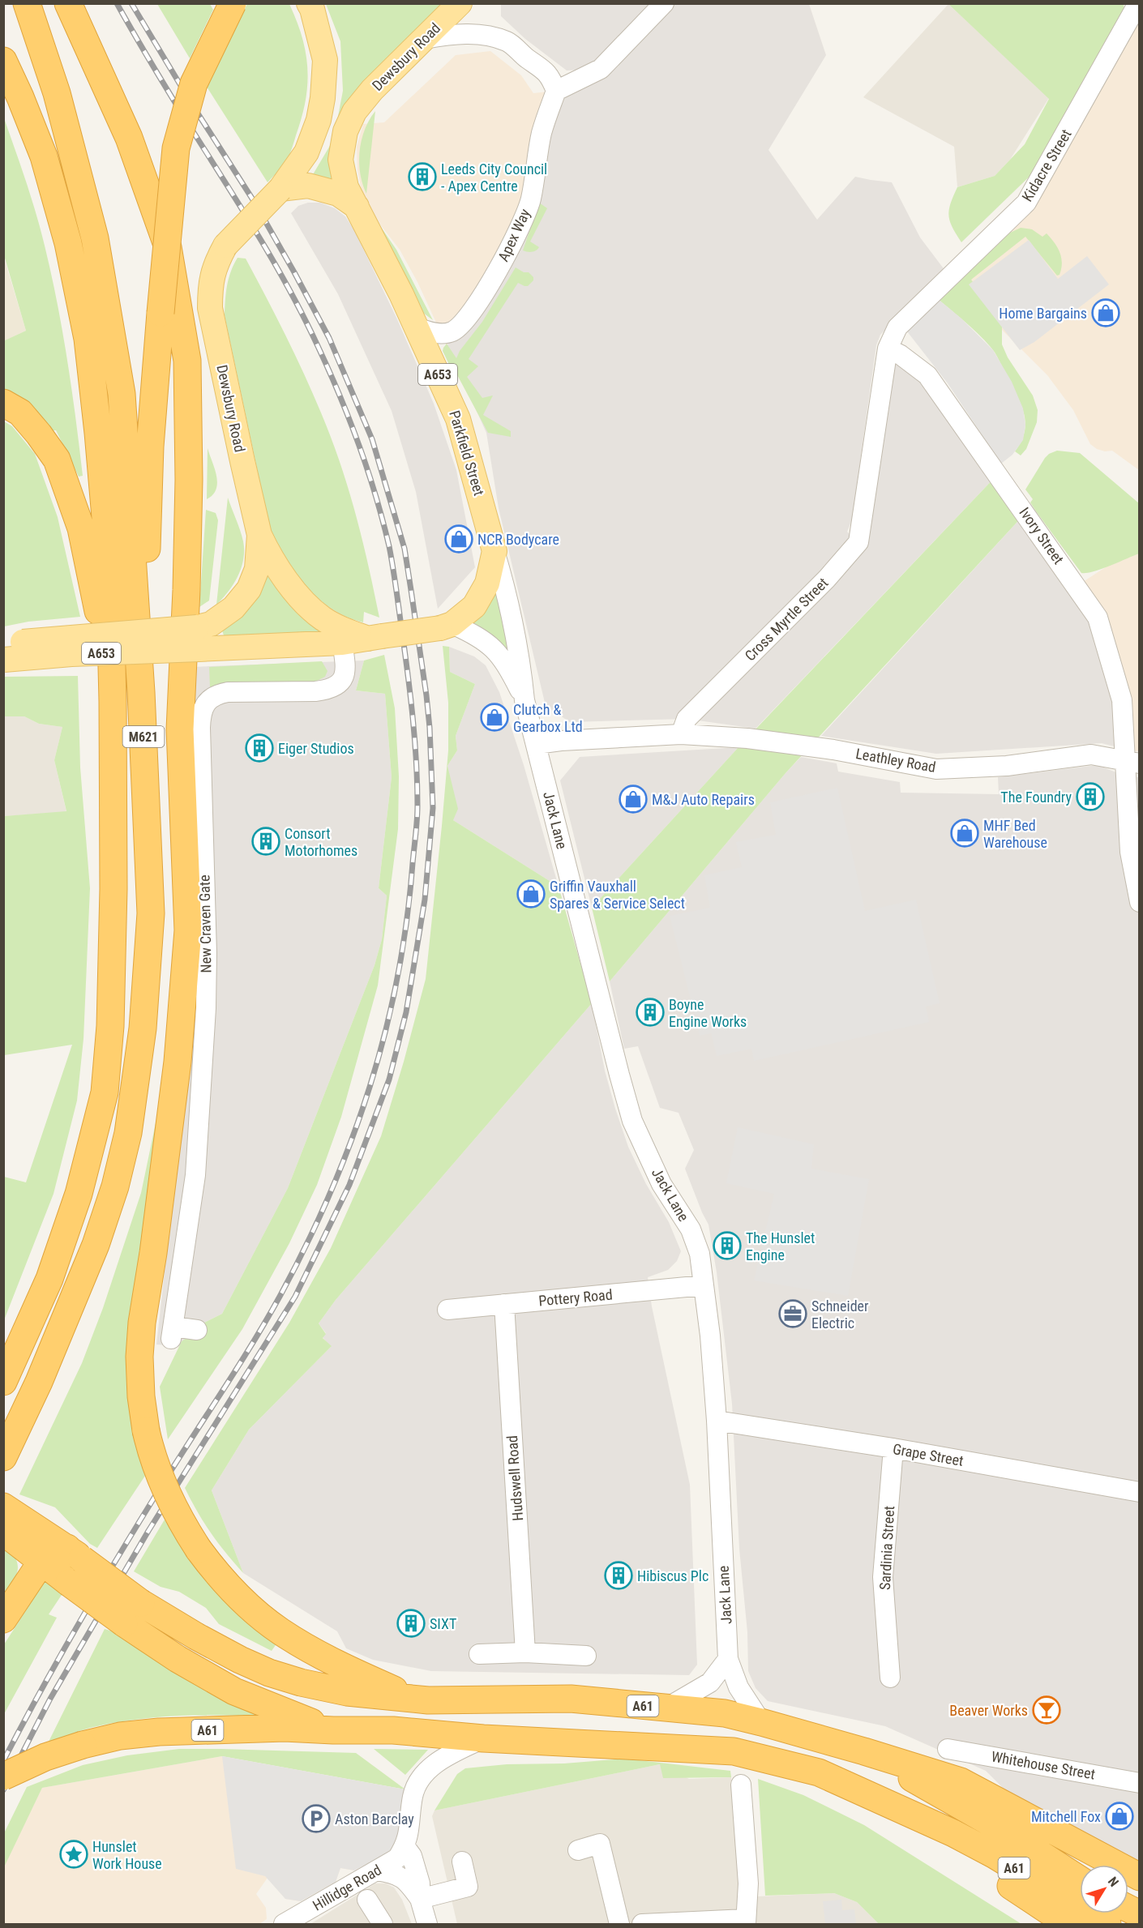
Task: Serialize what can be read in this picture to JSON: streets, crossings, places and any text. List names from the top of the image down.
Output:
{
  "streets": {
    "highway": ["M621", "A61"],
    "main road": ["Dewsbury Road", "A653", "Parkfield Street"],
    "street": [
      "Kidacre Street",
      "Apex Way",
      "Ivory Street",
      "Cross Myrtle Street",
      "Leathley Road",
      "Jack Lane",
      "New Craven Gate",
      "Pottery Road",
      "Grape Street",
      "Hudswell Road",
      "Sardinia Street",
      "Whitehouse Street",
      "Hillidge Road"
    ]
  },
  "crossings": [
    ["Dewsbury Road", "A653"],
    ["Dewsbury Road", "Parkfield Street"],
    ["Dewsbury Road", "New Craven Gate"],
    ["Kidacre Street", "Ivory Street"],
    ["Kidacre Street", "Cross Myrtle Street"],
    ["Apex Way", "Parkfield Street"],
    ["A653", "Parkfield Street"],
    ["Parkfield Street", "Jack Lane"],
    ["Ivory Street", "Cross Myrtle Street"],
    ["Ivory Street", "Leathley Road"],
    ["Cross Myrtle Street", "Leathley Road"],
    ["Jack Lane", "Pottery Road"],
    ["Jack Lane", "Grape Street"],
    ["Jack Lane", "A61"],
    ["Pottery Road", "Hudswell Road"],
    ["Grape Street", "Sardinia Street"]
  ],
  "places": {
    "building": [
      "Leeds City Council - Apex Centre",
      "Eiger Studios",
      "The Foundry",
      "Consort Motorhomes",
      "Boyne Engine Works",
      "The Hunslet Engine",
      "Hibiscus Plc",
      "SIXT"
    ],
    "shop": [
      "Home Bargains",
      "NCR Bodycare",
      "Clutch & Gearbox Ltd",
      "M&J Auto Repairs",
      "MHF Bed Warehouse",
      "Griffin Vauxhall Spares & Service Select",
      "Mitchell Fox"
    ],
    "office": ["Schneider Electric"],
    "bar": ["Beaver Works"],
    "parking": ["Aston Barclay"],
    "place": ["Hunslet Work House"]
  },
  "north": "top right"
}
